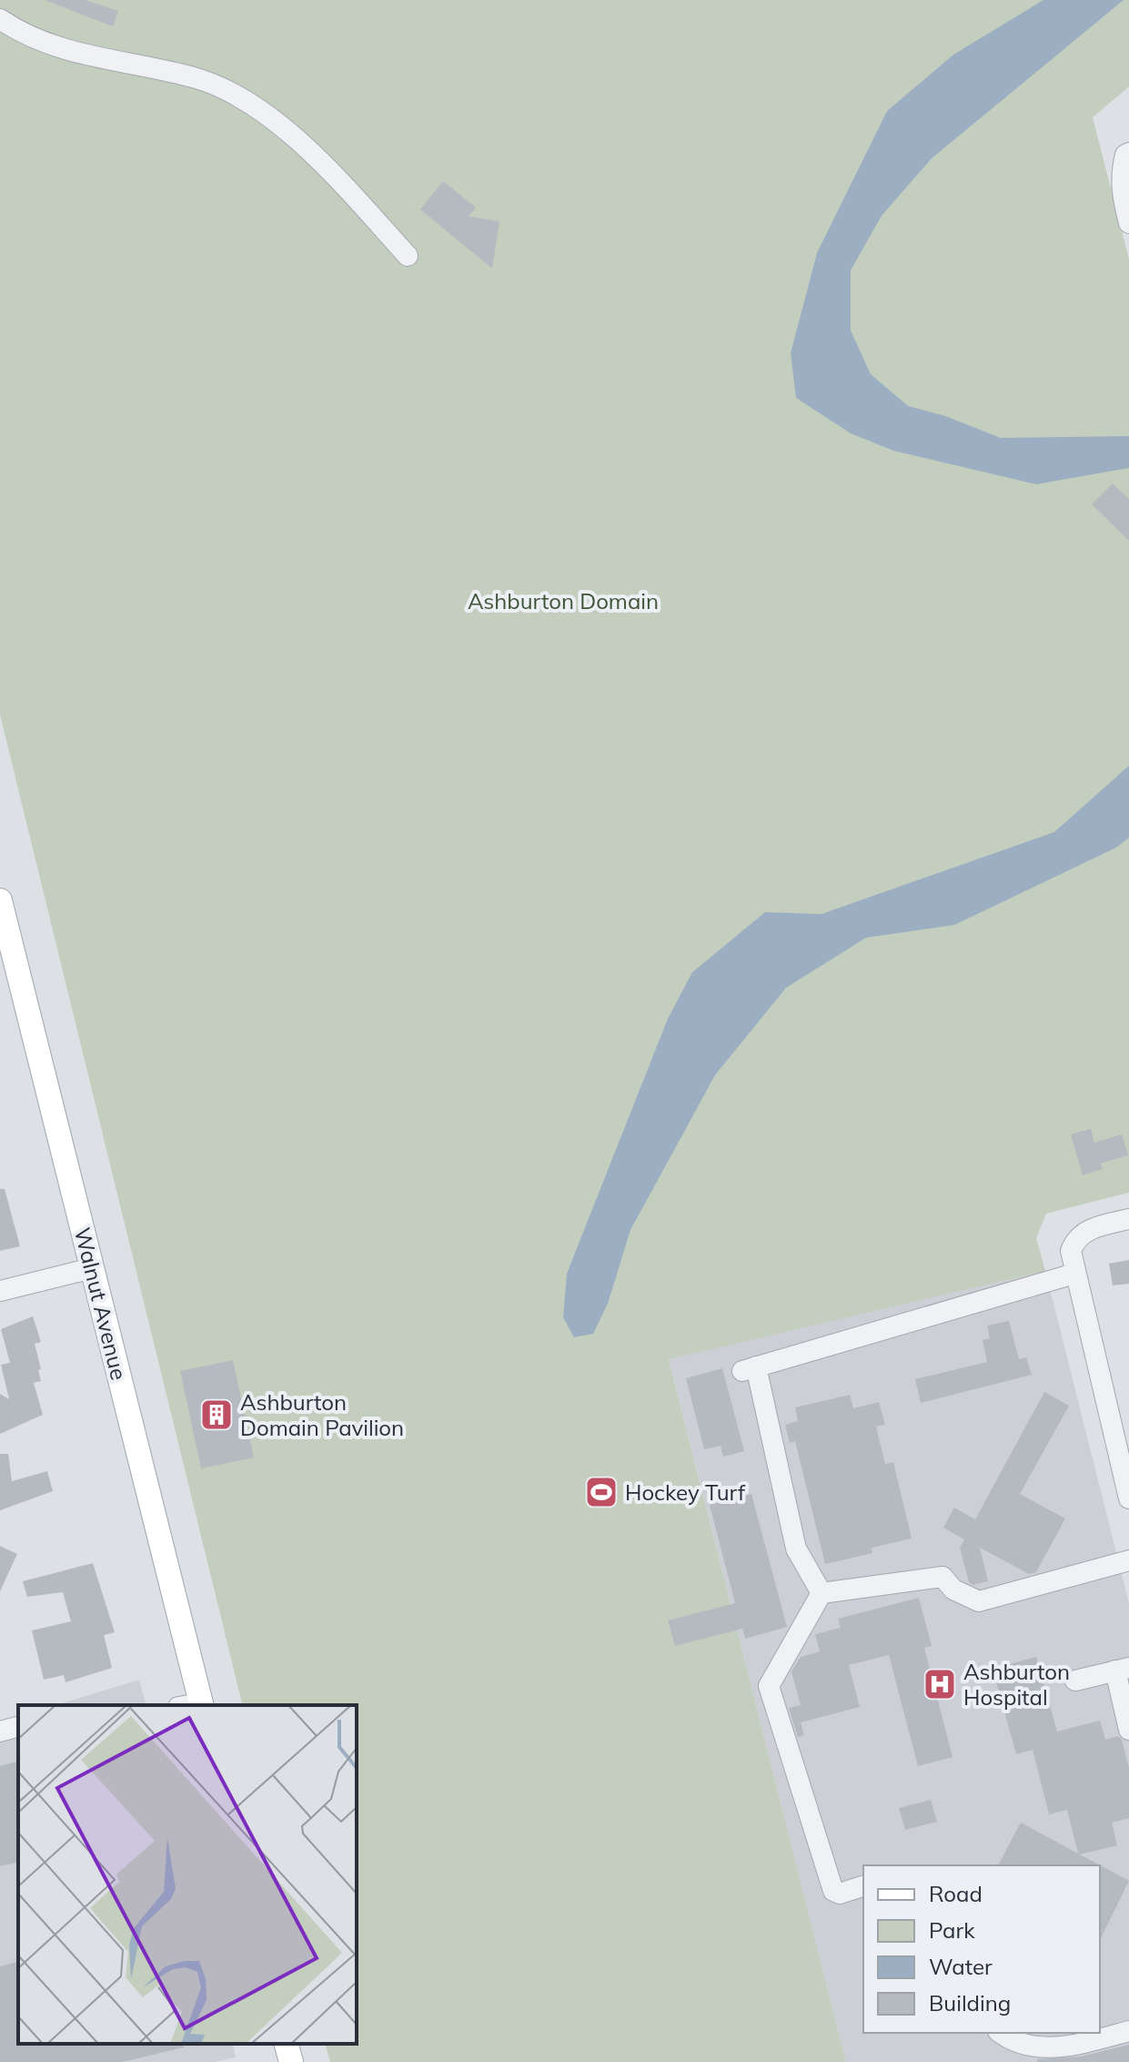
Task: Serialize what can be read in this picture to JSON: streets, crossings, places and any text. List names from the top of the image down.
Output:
{
  "streets": {
    "main road": ["Walnut Avenue"]
  },
  "parks": ["Ashburton Domain"],
  "places": {
    "building": ["Ashburton Domain Pavilion"],
    "sports": ["Hockey Turf"],
    "hospital": ["Ashburton Hospital"]
  },
  "legend": [
    "Road",
    "Park",
    "Water",
    "Building"
  ]
}
